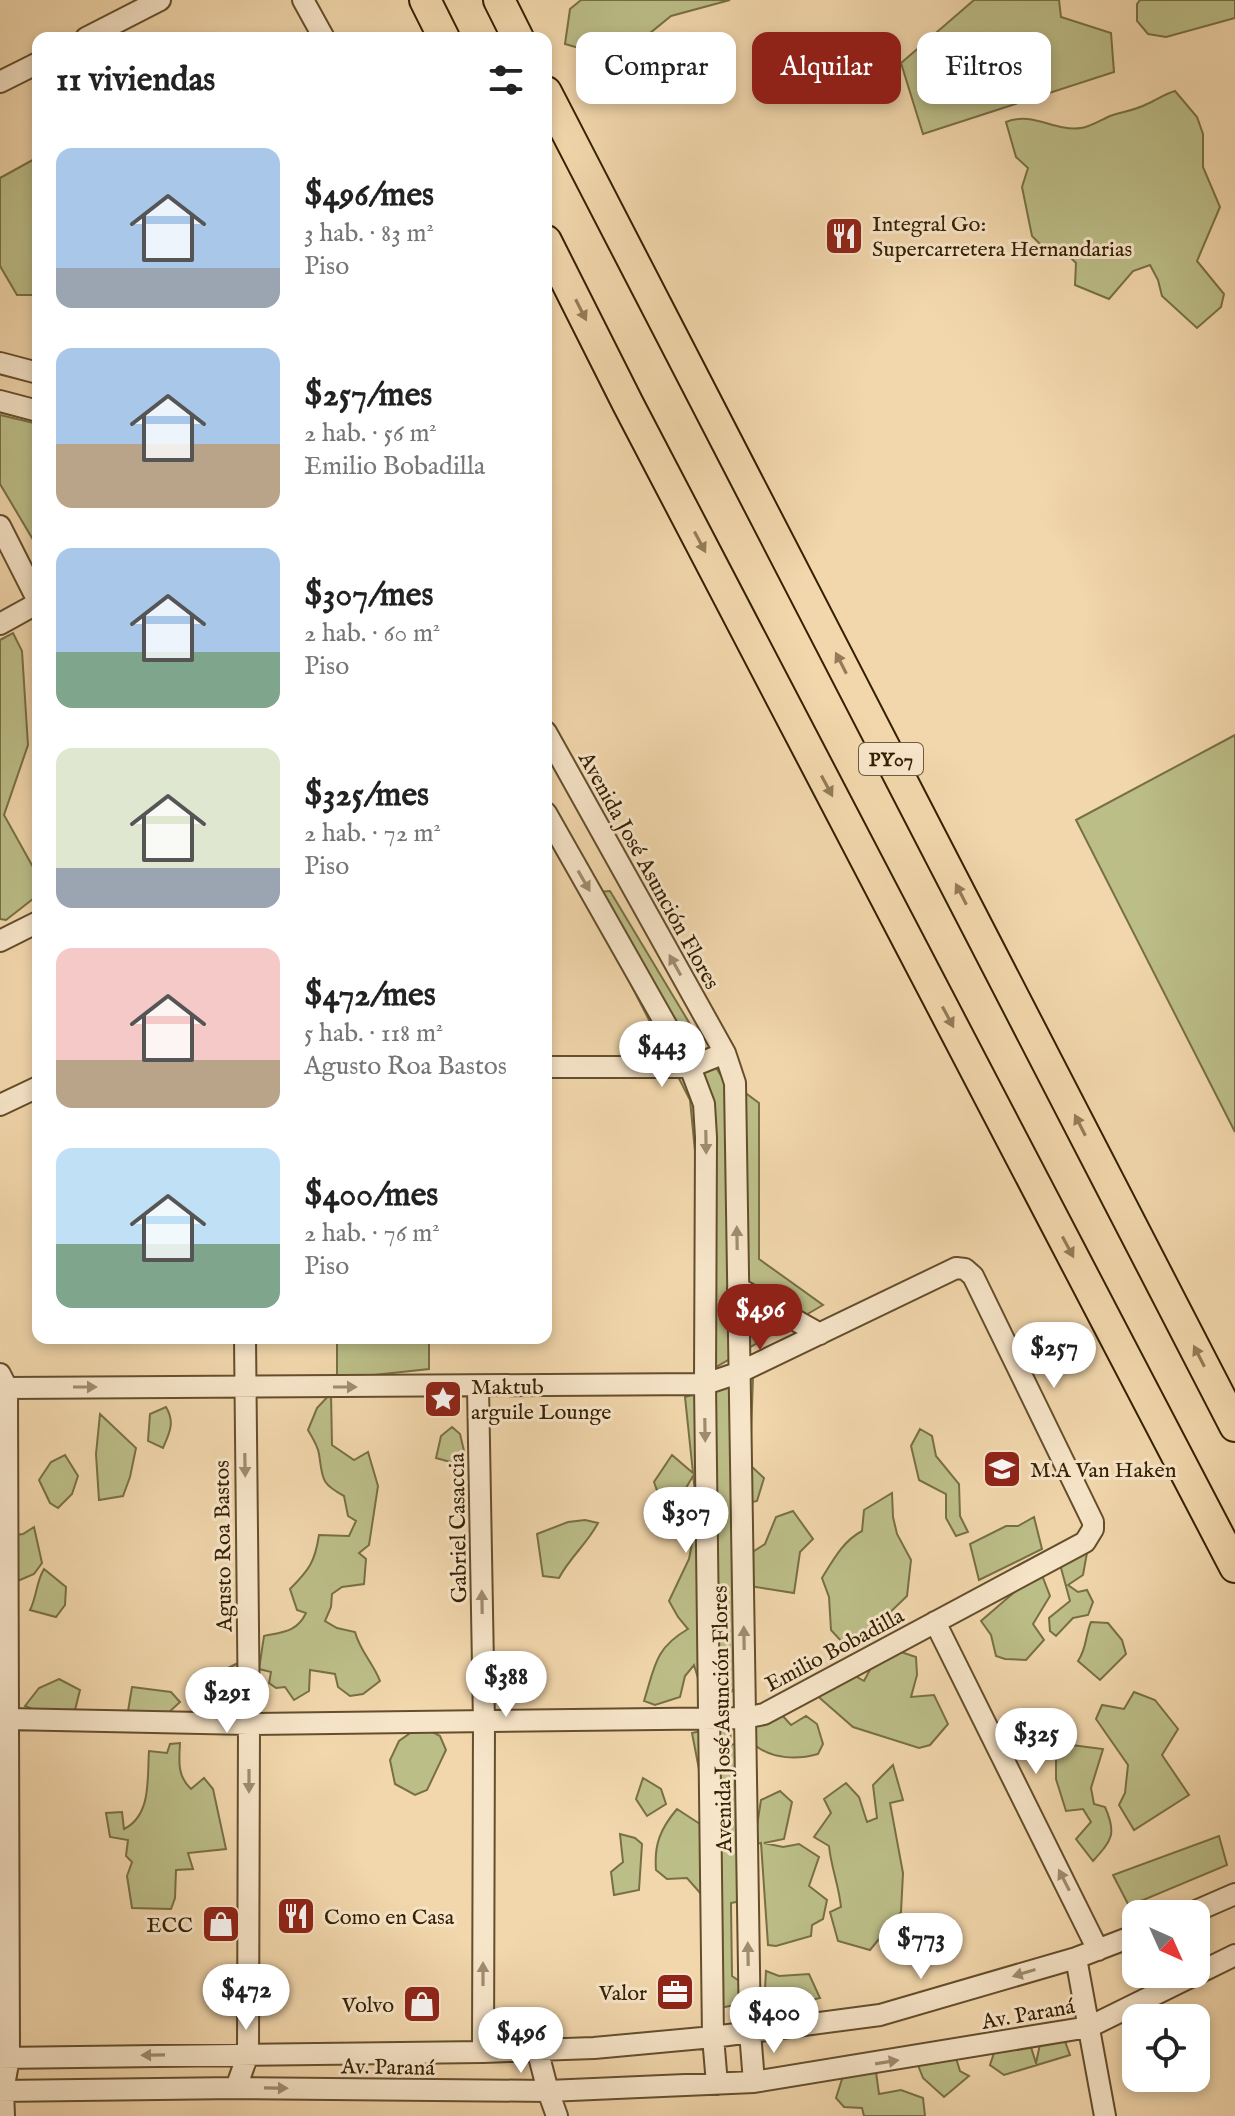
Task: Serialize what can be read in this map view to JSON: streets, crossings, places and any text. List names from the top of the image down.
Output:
{
  "streets": {
    "highway": ["PY07"],
    "street": [
      "Avenida José Asunción Flores",
      "Gabriel Casaccia",
      "Agusto Roa Bastos",
      "Emilio Bobadilla",
      "Av. Paraná"
    ]
  },
  "crossings": [
    ["Avenida José Asunción Flores", "Emilio Bobadilla"],
    ["Avenida José Asunción Flores", "Av. Paraná"],
    ["Gabriel Casaccia", "Emilio Bobadilla"],
    ["Gabriel Casaccia", "Av. Paraná"],
    ["Agusto Roa Bastos", "Emilio Bobadilla"],
    ["Agusto Roa Bastos", "Av. Paraná"]
  ],
  "one_way": ["Gabriel Casaccia", "Agusto Roa Bastos"],
  "places": {
    "restaurant": ["Integral Go: Supercarretera Hernandarias", "Como en Casa"],
    "place": ["Maktub arguile Lounge"],
    "school or university": ["M.A Van Haken"],
    "shop": ["ECC", "Volvo"],
    "office": ["Valor"]
  },
  "north": "bottom right",
  "page": {
    "chip": ["Comprar", "Alquilar", "Filtros"],
    "heading": "11 viviendas",
    "list": [
      {
        "name": "$496/mes",
        "note": "3 hab. · 83 m² · Piso"
      },
      {
        "name": "$257/mes",
        "note": "2 hab. · 56 m² · Emilio Bobadilla"
      },
      {
        "name": "$307/mes",
        "note": "2 hab. · 60 m² · Piso"
      },
      {
        "name": "$325/mes",
        "note": "2 hab. · 72 m² · Piso"
      },
      {
        "name": "$472/mes",
        "note": "5 hab. · 118 m² · Agusto Roa Bastos"
      },
      {
        "name": "$400/mes",
        "note": "2 hab. · 76 m² · Piso"
      }
    ],
    "price": [
      "$443",
      "$496",
      "$257",
      "$307",
      "$388",
      "$291",
      "$325",
      "$773",
      "$472",
      "$400",
      "$496"
    ]
  }
}
